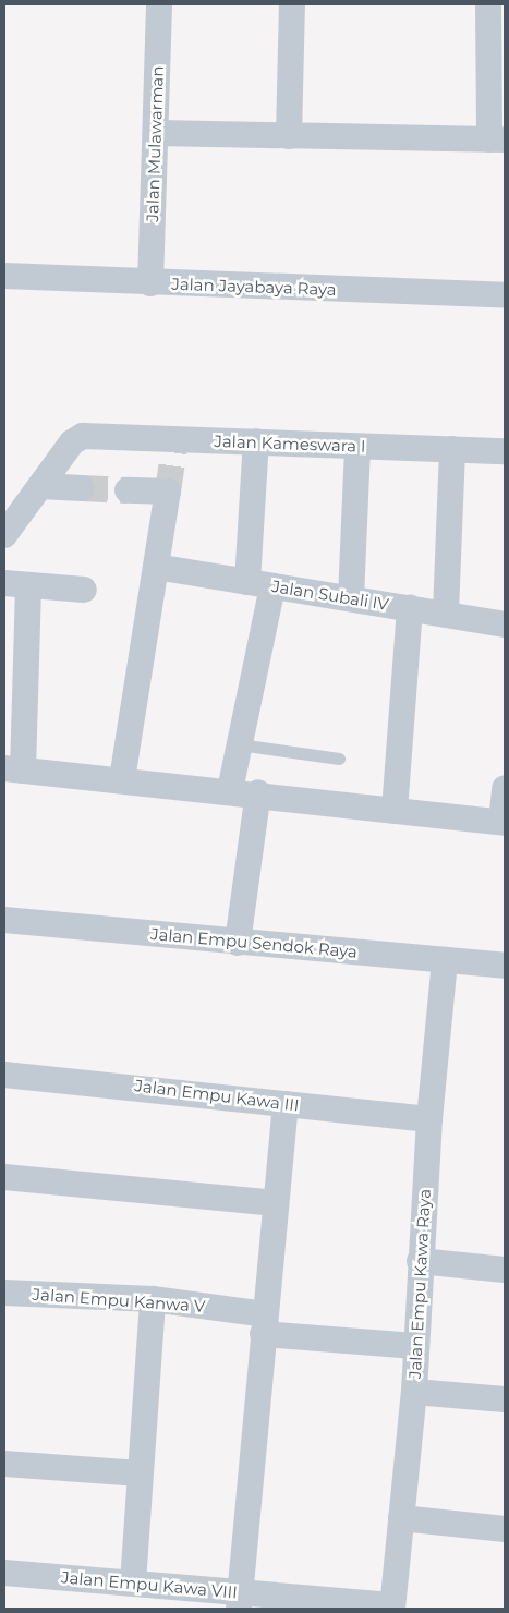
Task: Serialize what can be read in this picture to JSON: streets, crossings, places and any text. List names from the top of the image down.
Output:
{
  "streets": {
    "street": [
      "Jalan Mulawarman",
      "Jalan Jayabaya Raya",
      "Jalan Kameswara I",
      "Jalan Subali IV",
      "Jalan Empu Sendok Raya",
      "Jalan Empu Kawa III",
      "Jalan Empu Kawa Raya",
      "Jalan Empu Kanwa V",
      "Jalan Empu Kawa VIII"
    ]
  },
  "crossings": [
    ["Jalan Mulawarman", "Jalan Jayabaya Raya"],
    ["Jalan Empu Sendok Raya", "Jalan Empu Kawa Raya"],
    ["Jalan Empu Kawa III", "Jalan Empu Kawa Raya"],
    ["Jalan Empu Kawa Raya", "Jalan Empu Kanwa V"],
    ["Jalan Empu Kawa Raya", "Jalan Empu Kawa VIII"]
  ]
}
